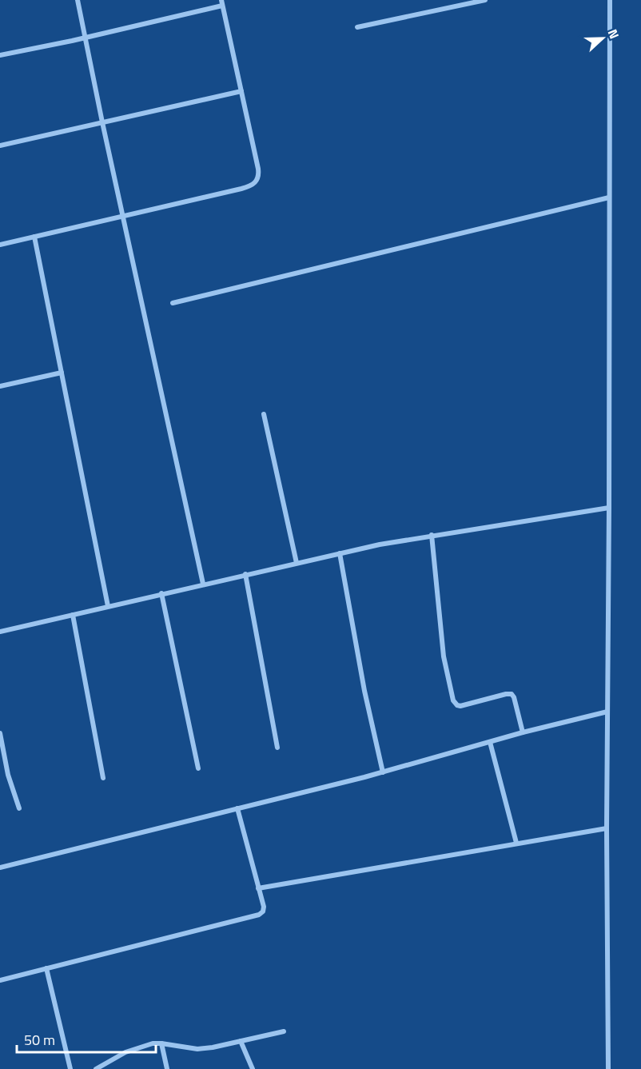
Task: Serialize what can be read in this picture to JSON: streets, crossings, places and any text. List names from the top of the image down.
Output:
{
  "scale_bar": "50 m",
  "north": "right"
}
